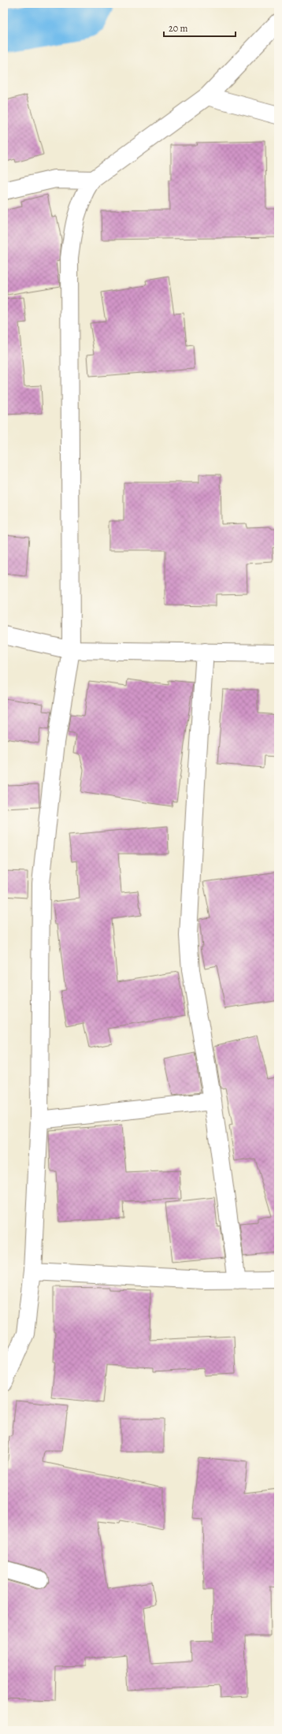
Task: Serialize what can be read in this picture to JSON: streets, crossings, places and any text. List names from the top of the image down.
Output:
{
  "scale_bar": "20 m"
}
